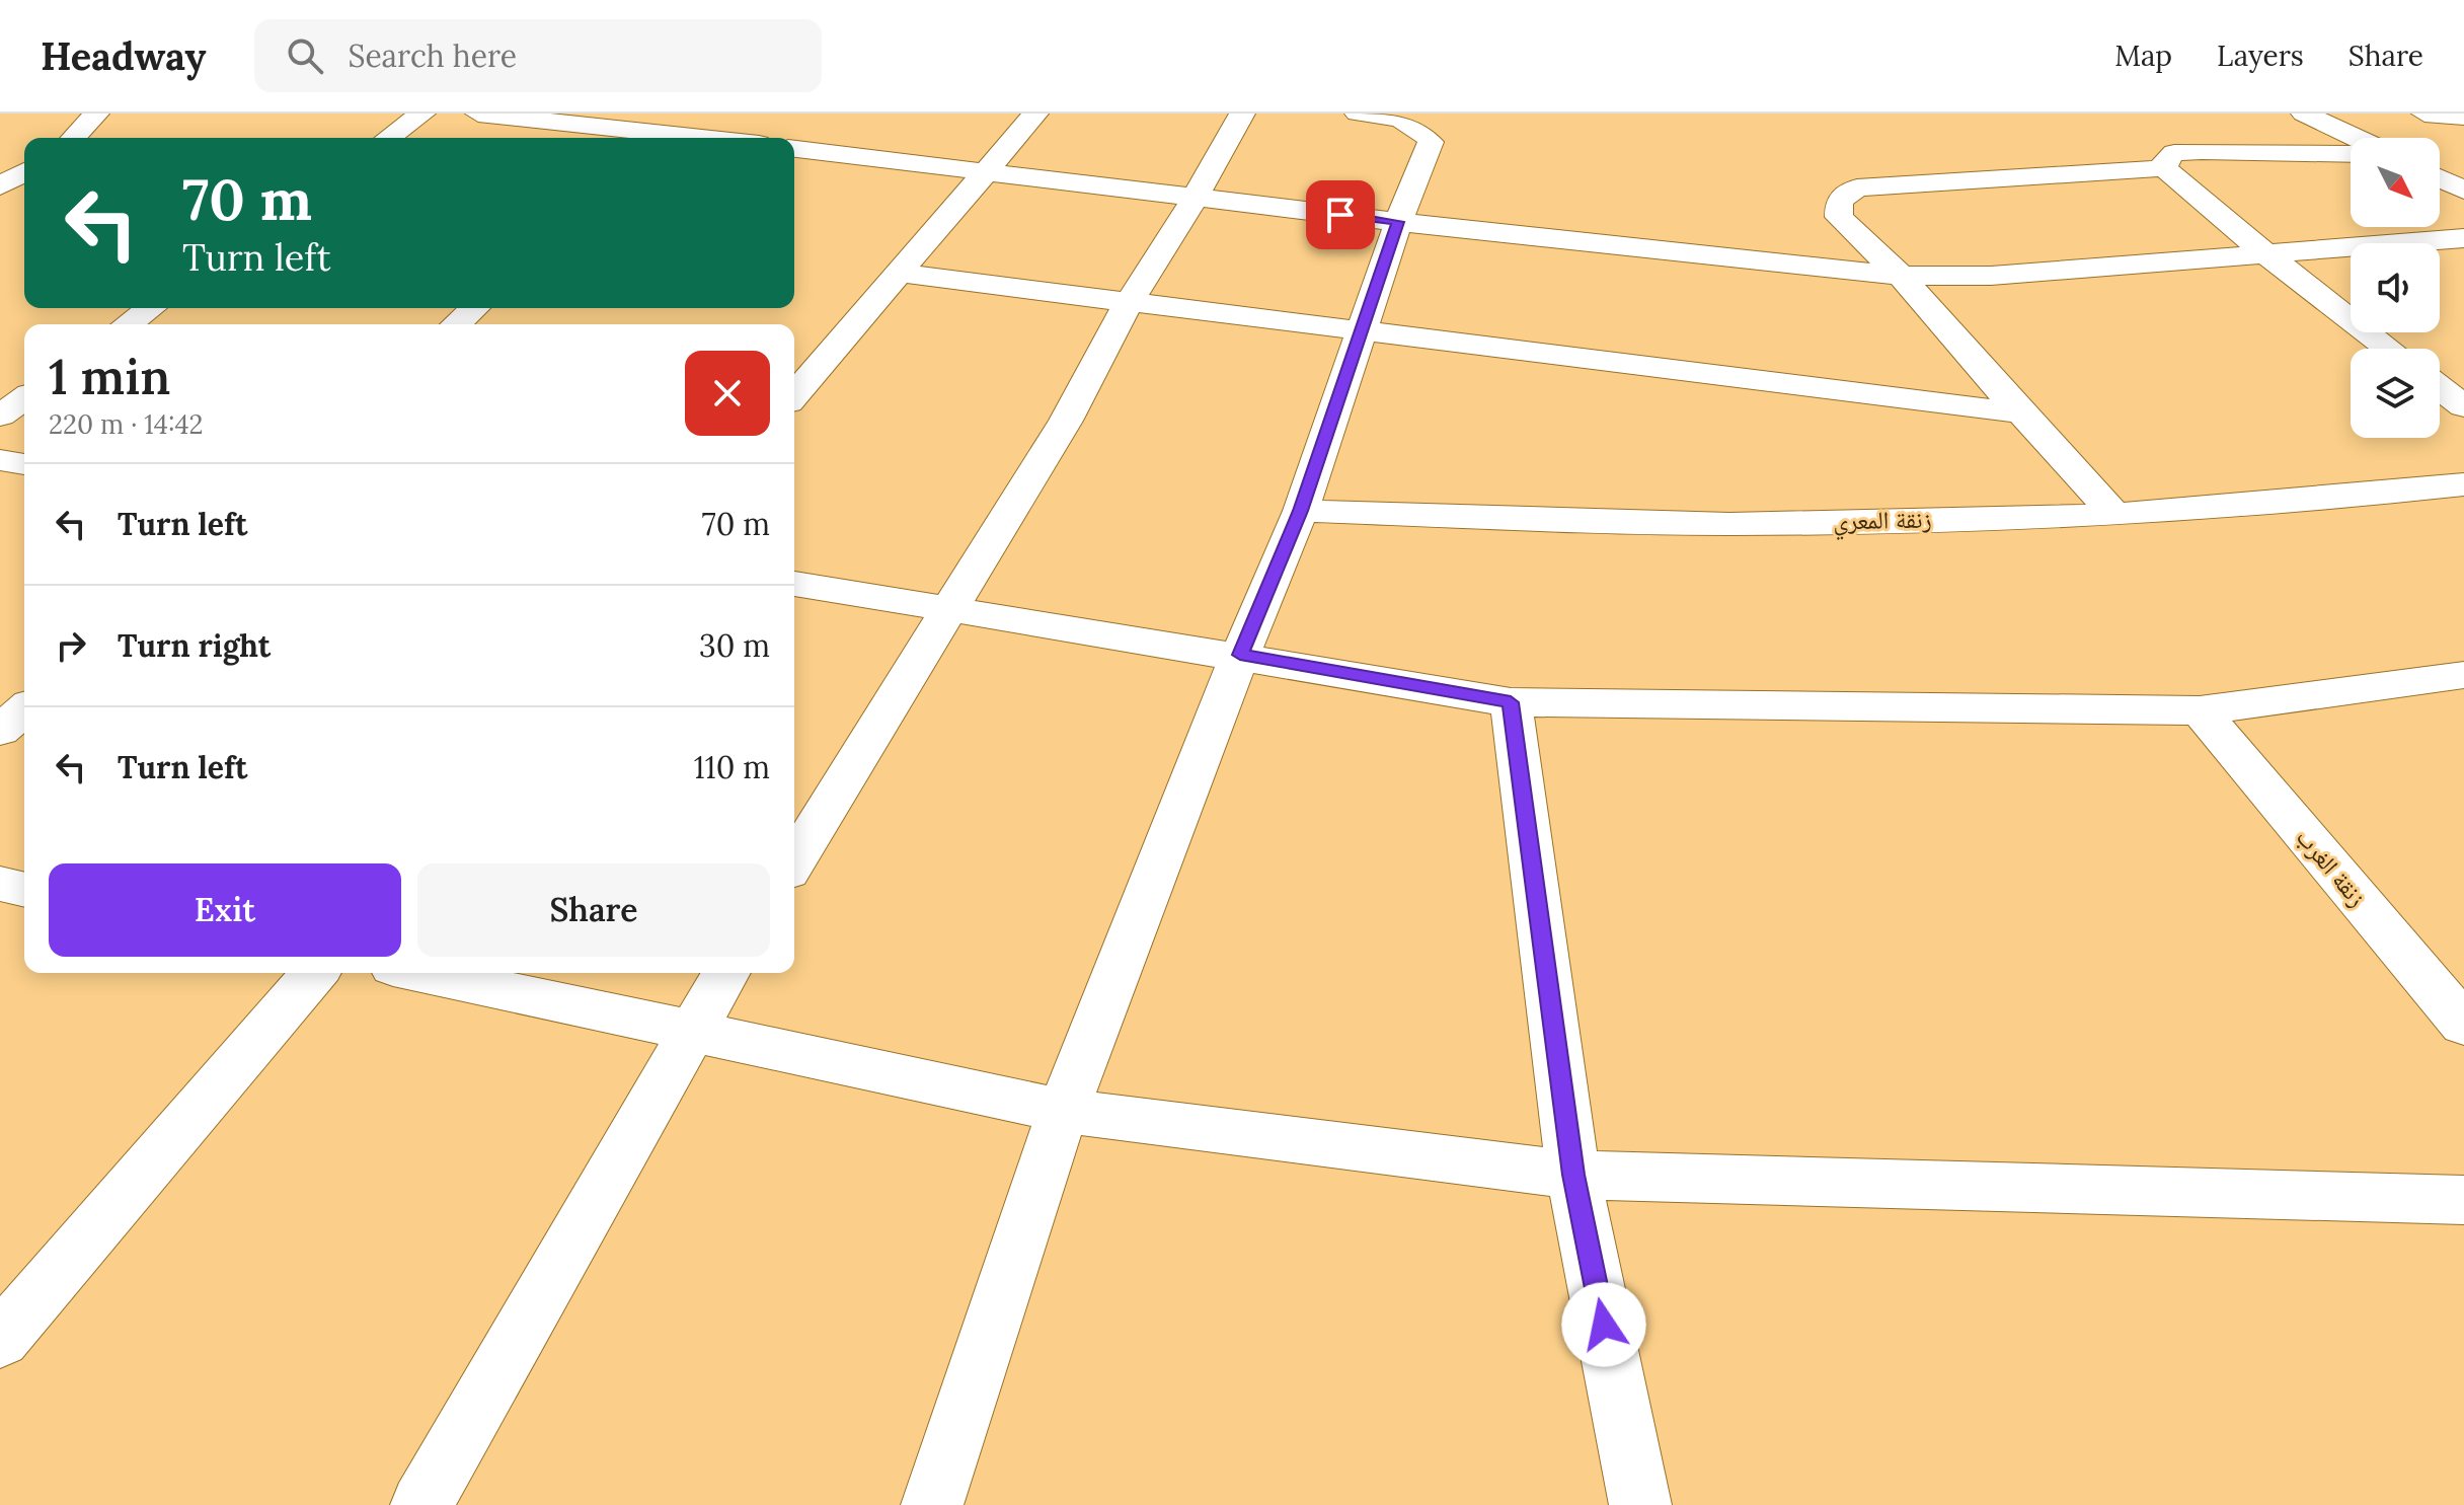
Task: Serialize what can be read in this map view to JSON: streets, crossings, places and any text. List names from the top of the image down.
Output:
{
  "streets": {
    "street": ["زنقة المعري", "زنقة الغرب"]
  },
  "north": "bottom right",
  "page": {
    "header": "Headway",
    "search": "Search here",
    "nav": ["Map", "Layers", "Share"],
    "turn": ["70 m", "Turn left"],
    "heading": ["1 min", "220 m · 14:42"],
    "list": [
      {
        "name": "Turn left",
        "value": "70 m"
      },
      {
        "name": "Turn right",
        "value": "30 m"
      },
      {
        "name": "Turn left",
        "value": "110 m"
      }
    ],
    "buttons": ["Exit", "Share"]
  }
}
